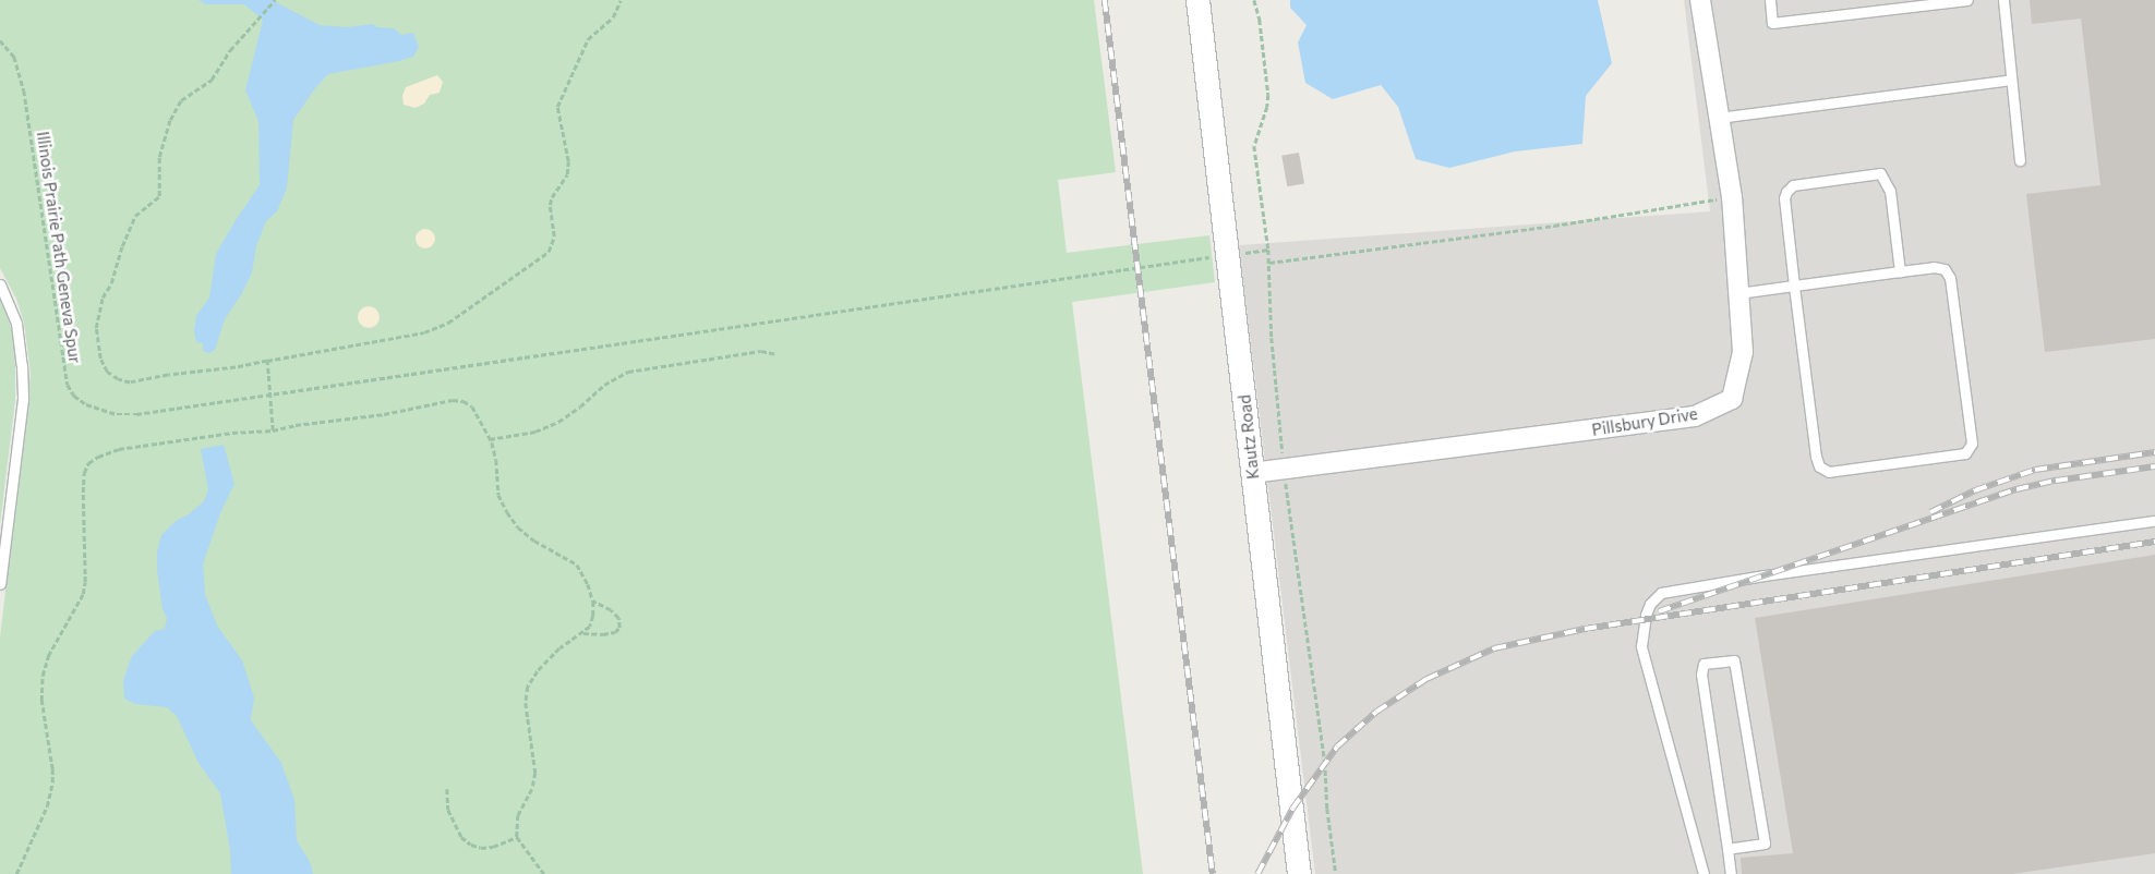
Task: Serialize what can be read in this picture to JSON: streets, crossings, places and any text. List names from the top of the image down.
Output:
{
  "streets": {
    "street": ["Pillsbury Drive", "Kautz Road"],
    "path": ["Illinois Prairie Path Geneva Spur"]
  },
  "crossings": [
    ["Illinois Prairie Path Geneva Spur", "Kautz Road"],
    ["Pillsbury Drive", "Kautz Road"]
  ]
}
